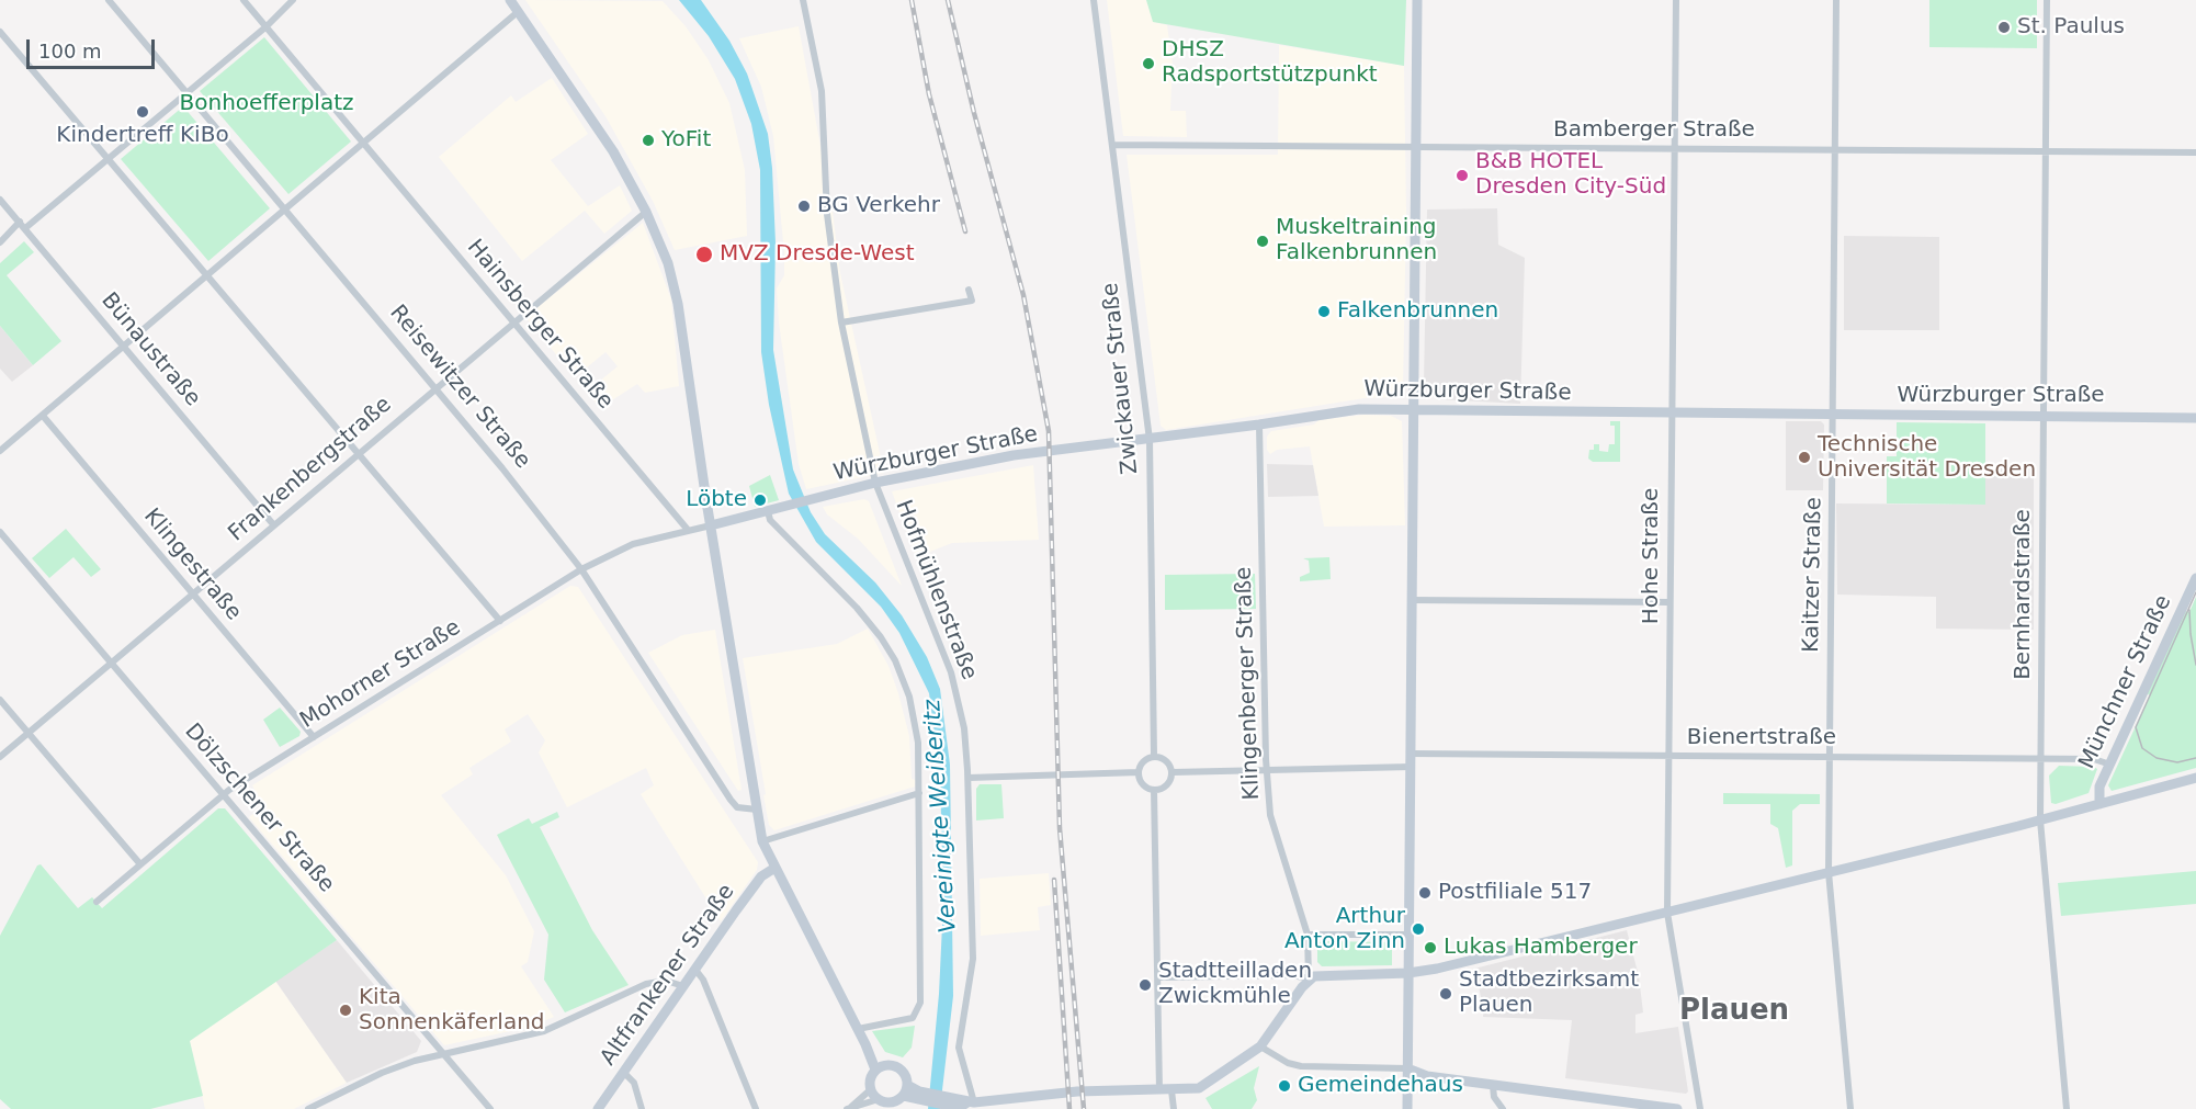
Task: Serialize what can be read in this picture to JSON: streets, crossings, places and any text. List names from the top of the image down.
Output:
{
  "streets": {
    "street": [
      "Bamberger Straße",
      "Hainsberger Straße",
      "Bünaustraße",
      "Zwickauer Straße",
      "Reisewitzer Straße",
      "Würzburger Straße",
      "Frankenbergstraße",
      "Hohe Straße",
      "Klingestraße",
      "Kaitzer Straße",
      "Hofmühlenstraße",
      "Bernhardstraße",
      "Mohorner Straße",
      "Münchner Straße",
      "Klingenberger Straße",
      "Bienertstraße",
      "Dölzschener Straße",
      "Altfrankener Straße"
    ]
  },
  "crossings": [
    ["Bamberger Straße", "Zwickauer Straße"],
    ["Bamberger Straße", "Hohe Straße"],
    ["Bamberger Straße", "Kaitzer Straße"],
    ["Bamberger Straße", "Bernhardstraße"],
    ["Hainsberger Straße", "Frankenbergstraße"],
    ["Hainsberger Straße", "Mohorner Straße"],
    ["Bünaustraße", "Frankenbergstraße"],
    ["Zwickauer Straße", "Würzburger Straße"],
    ["Reisewitzer Straße", "Frankenbergstraße"],
    ["Reisewitzer Straße", "Mohorner Straße"],
    ["Würzburger Straße", "Hohe Straße"],
    ["Würzburger Straße", "Kaitzer Straße"],
    ["Würzburger Straße", "Hofmühlenstraße"],
    ["Würzburger Straße", "Bernhardstraße"],
    ["Würzburger Straße", "Mohorner Straße"],
    ["Würzburger Straße", "Klingenberger Straße"],
    ["Frankenbergstraße", "Klingestraße"],
    ["Frankenbergstraße", "Dölzschener Straße"],
    ["Hohe Straße", "Bienertstraße"],
    ["Klingestraße", "Mohorner Straße"],
    ["Kaitzer Straße", "Bienertstraße"],
    ["Bernhardstraße", "Bienertstraße"],
    ["Mohorner Straße", "Dölzschener Straße"],
    ["Münchner Straße", "Bienertstraße"]
  ],
  "districts": ["Plauen"],
  "water": ["Vereinigte Weißeritz"],
  "parks": ["Bonhoefferplatz"],
  "places": [
    "St. Paulus",
    "DHSZ Radsportstützpunkt",
    "Kindertreff KiBo",
    "YoFit",
    "B&B HOTEL Dresden City-Süd",
    "BG Verkehr",
    "Muskeltraining Falkenbrunnen",
    "MVZ Dresde-West",
    "Falkenbrunnen",
    "Technische Universität Dresden",
    "Löbte",
    "Postfiliale 517",
    "Arthur Anton Zinn",
    "Lukas Hamberger",
    "Stadtteilladen Zwickmühle",
    "Stadtbezirksamt Plauen",
    "Kita Sonnenkäferland",
    "Gemeindehaus"
  ],
  "scale_bar": "100 m"
}
